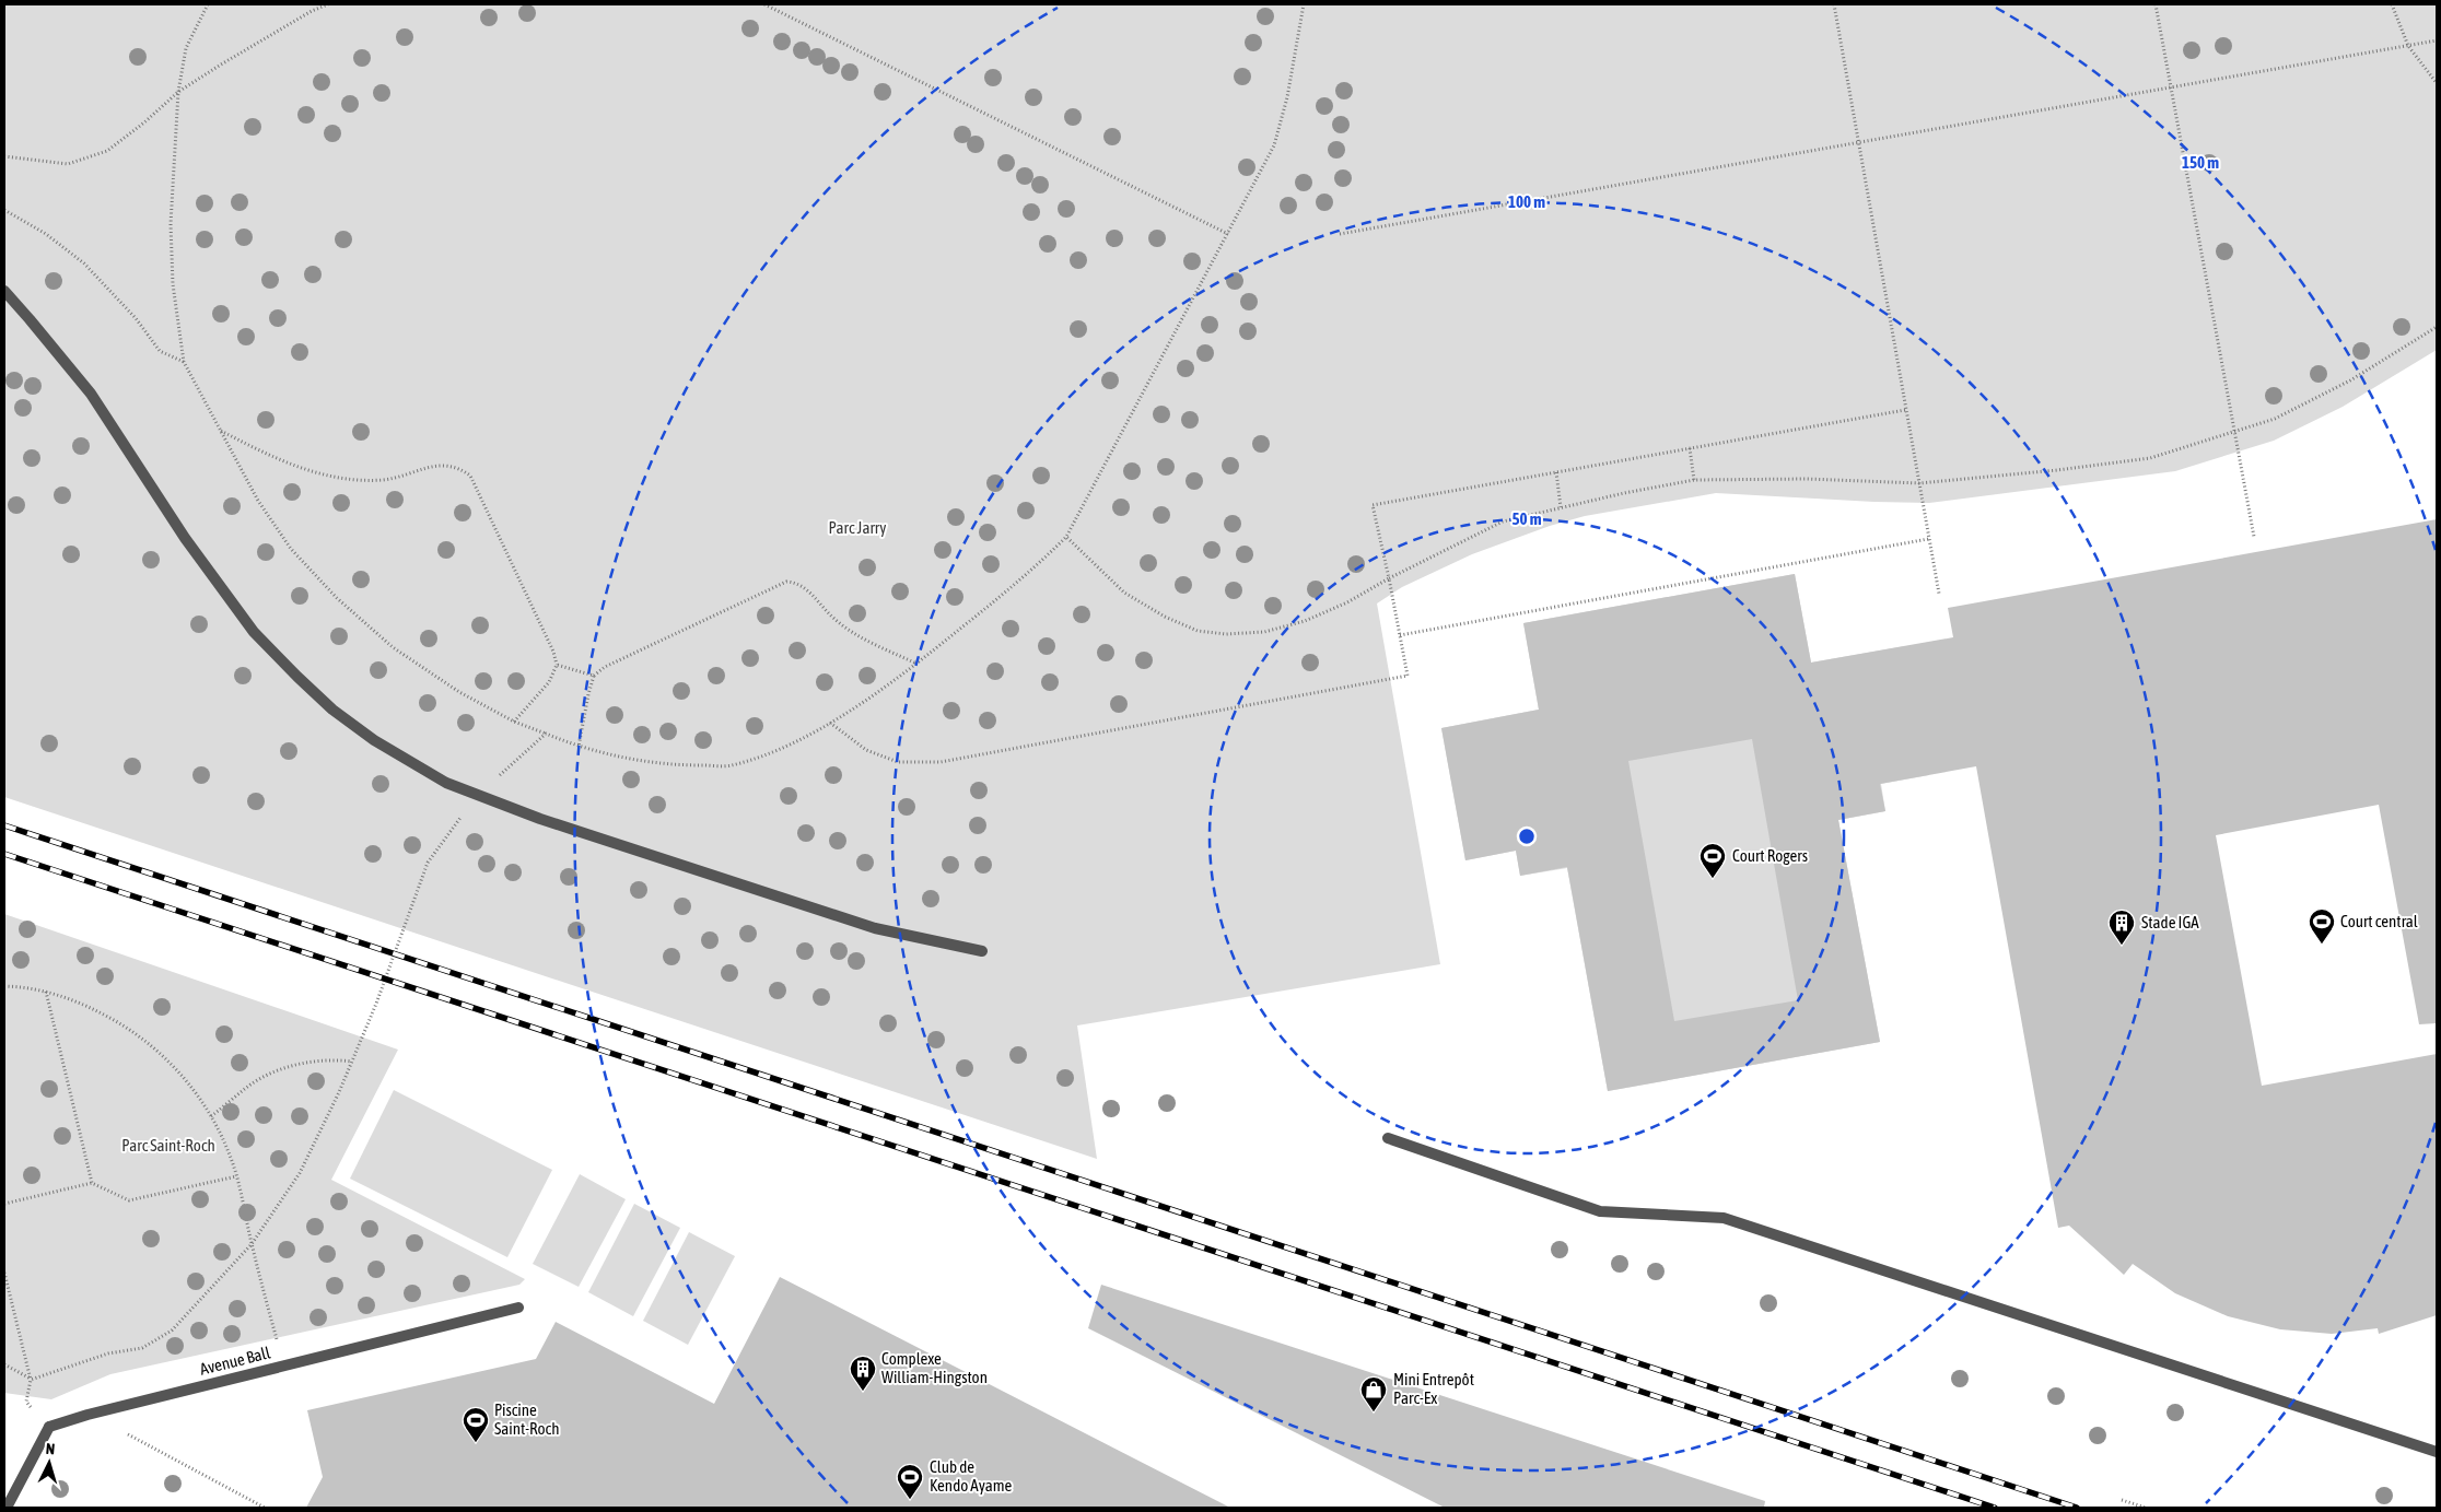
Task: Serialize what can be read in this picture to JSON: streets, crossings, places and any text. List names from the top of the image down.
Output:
{
  "streets": {
    "street": ["Avenue Ball"]
  },
  "parks": ["Parc Jarry", "Parc Saint-Roch"],
  "places": {
    "sports": [
      "Court Rogers",
      "Court central",
      "Piscine Saint-Roch",
      "Club de Kendo Ayame"
    ],
    "building": ["Stade IGA", "Complexe William-Hingston"],
    "shop": ["Mini Entrepôt Parc-Ex"]
  },
  "north": "top",
  "rings": ["150 m", "100 m", "50 m"]
}
